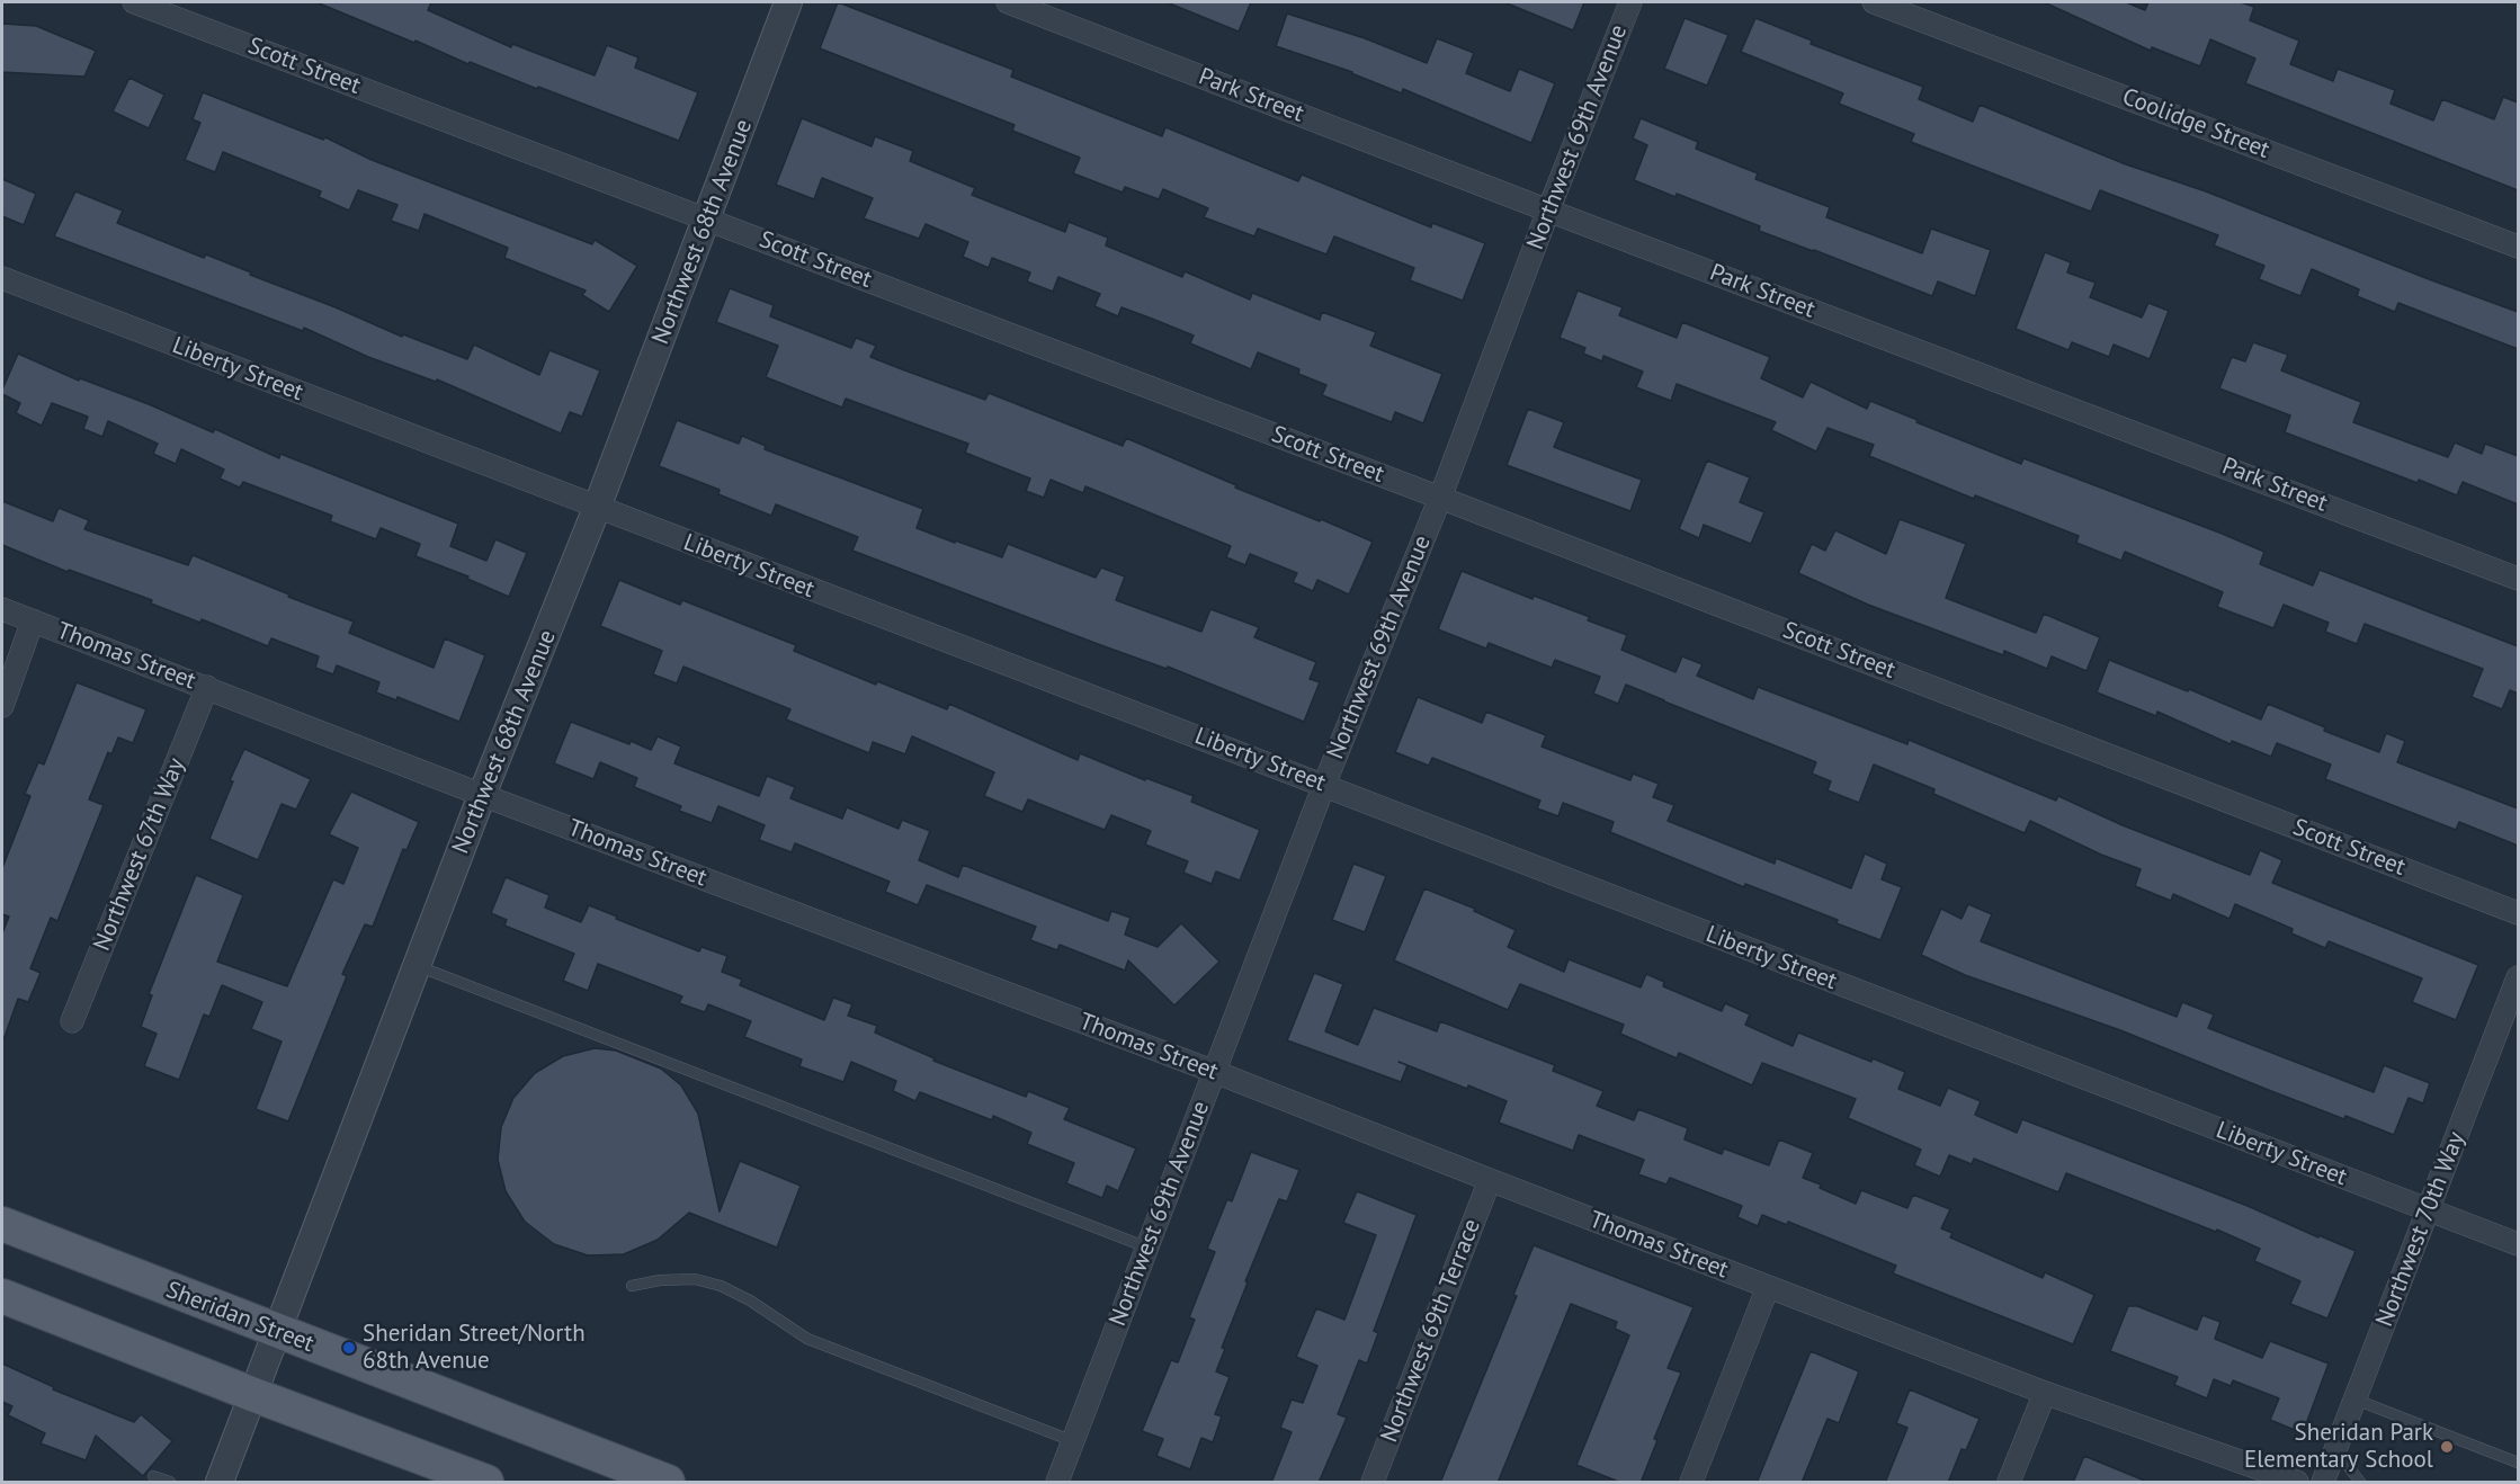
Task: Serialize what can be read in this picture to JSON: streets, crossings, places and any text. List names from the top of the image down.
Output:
{
  "streets": {
    "main road": ["Sheridan Street"],
    "street": [
      "Scott Street",
      "Park Street",
      "Coolidge Street",
      "Northwest 69th Avenue",
      "Northwest 68th Avenue",
      "Liberty Street",
      "Thomas Street",
      "Northwest 67th Way",
      "Northwest 70th Way",
      "Northwest 69th Terrace"
    ]
  },
  "crossings": [
    ["Scott Street", "Northwest 69th Avenue"],
    ["Scott Street", "Northwest 68th Avenue"],
    ["Park Street", "Northwest 69th Avenue"],
    ["Northwest 69th Avenue", "Liberty Street"],
    ["Northwest 69th Avenue", "Thomas Street"],
    ["Northwest 68th Avenue", "Liberty Street"],
    ["Northwest 68th Avenue", "Thomas Street"],
    ["Northwest 68th Avenue", "Sheridan Street"],
    ["Liberty Street", "Northwest 70th Way"],
    ["Thomas Street", "Northwest 67th Way"],
    ["Thomas Street", "Northwest 69th Terrace"]
  ],
  "places": ["Sheridan Street/North 68th Avenue", "Sheridan Park Elementary School"]
}
